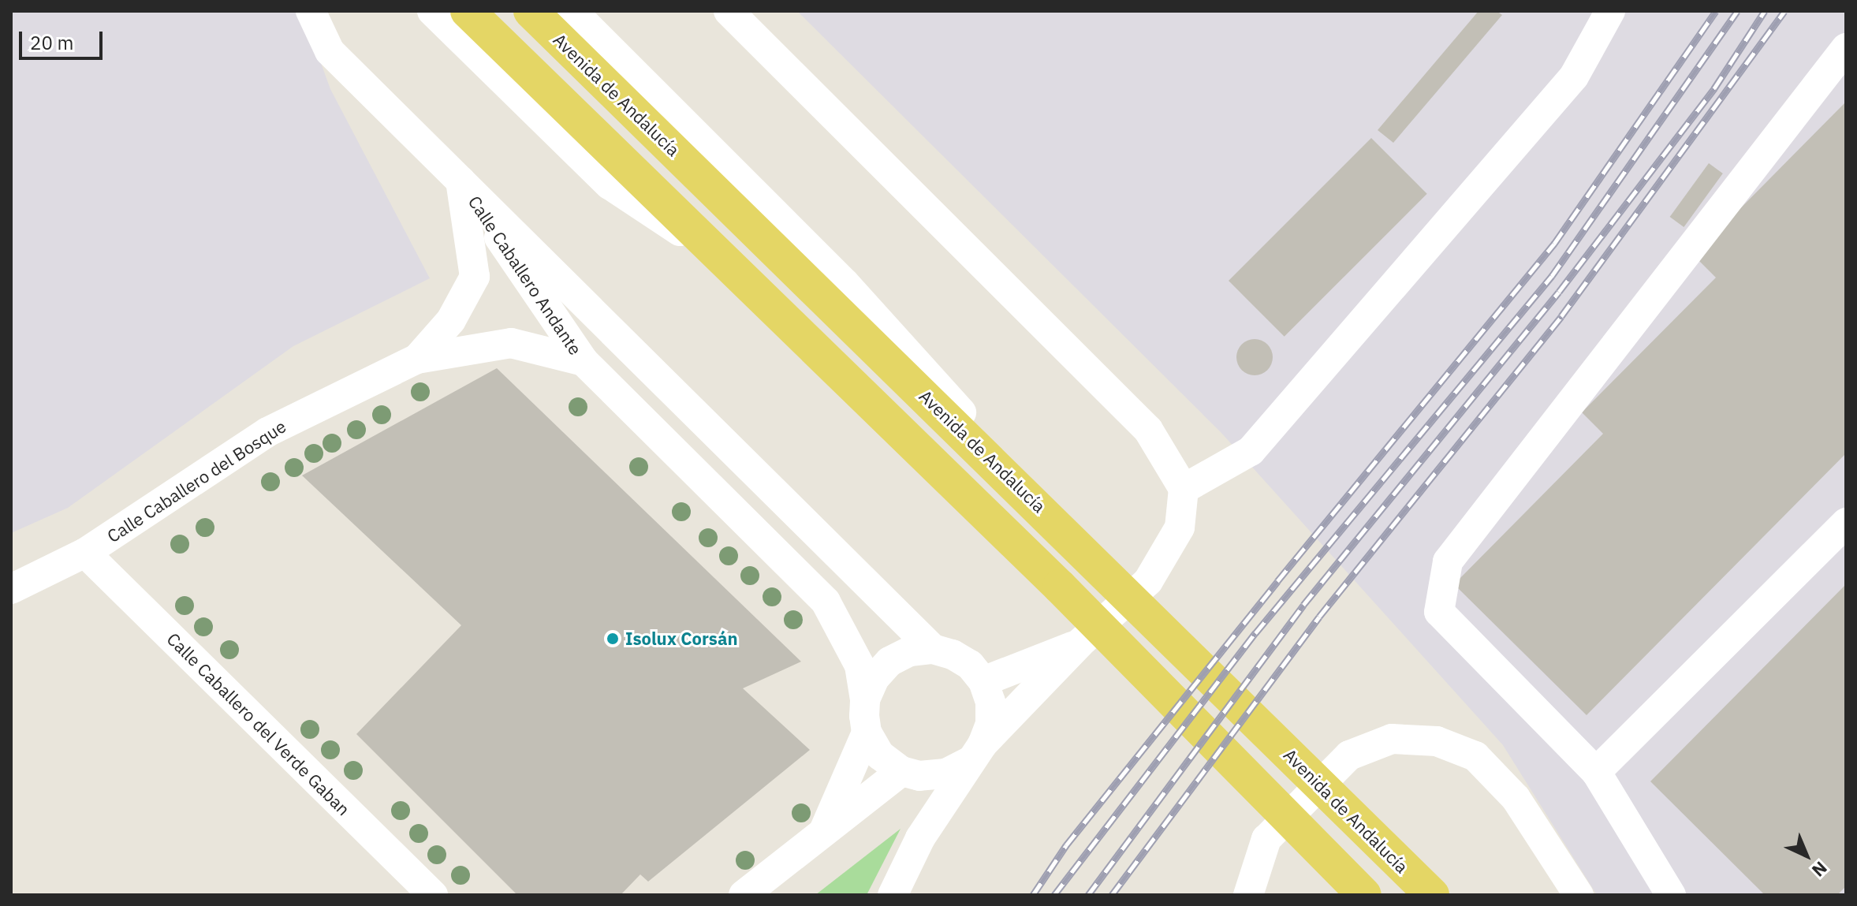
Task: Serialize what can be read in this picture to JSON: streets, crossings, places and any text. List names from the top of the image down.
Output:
{
  "streets": {
    "main road": ["Avenida de Andalucía"],
    "street": ["Calle Caballero Andante", "Calle Caballero del Bosque", "Calle Caballero del Verde Gaban"]
  },
  "crossings": [
    ["Calle Caballero Andante", "Calle Caballero del Bosque"],
    ["Calle Caballero del Bosque", "Calle Caballero del Verde Gaban"]
  ],
  "places": ["Isolux Corsán"],
  "scale_bar": "20 m",
  "north": "bottom right"
}
